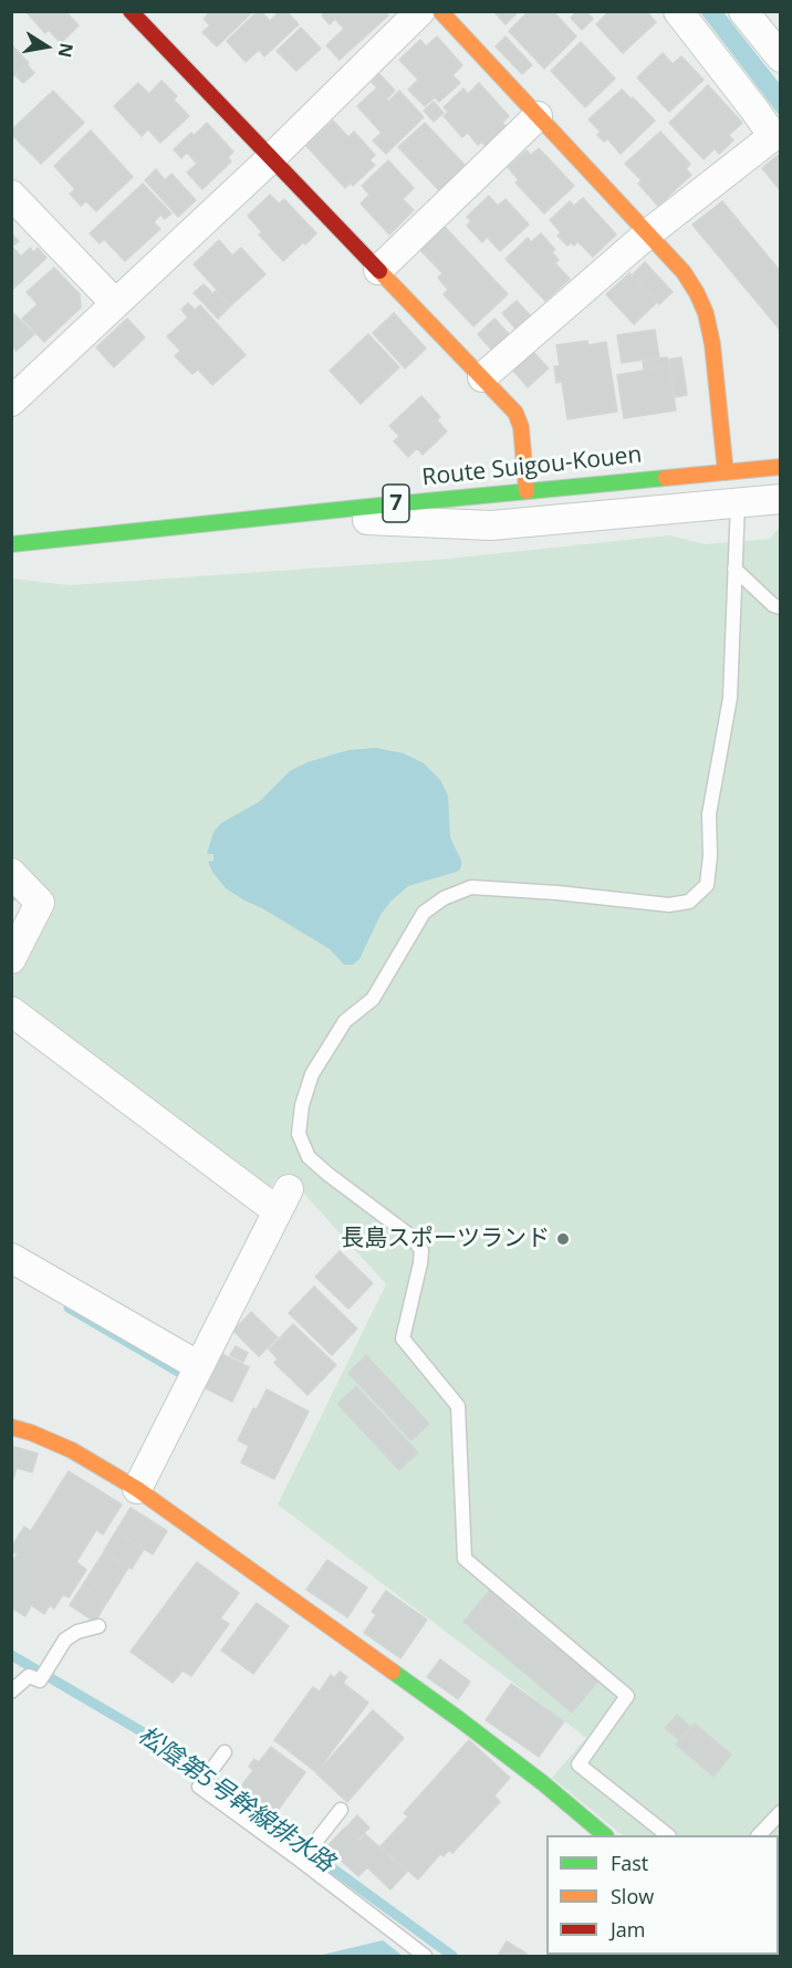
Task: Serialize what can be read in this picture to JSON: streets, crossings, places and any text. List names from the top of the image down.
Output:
{
  "streets": {
    "street": ["Route Suigou-Kouen", "7"]
  },
  "water": ["松陰第5号幹線排水路"],
  "places": ["長島スポーツランド"],
  "legend": ["Fast", "Slow", "Jam"],
  "north": "right"
}
